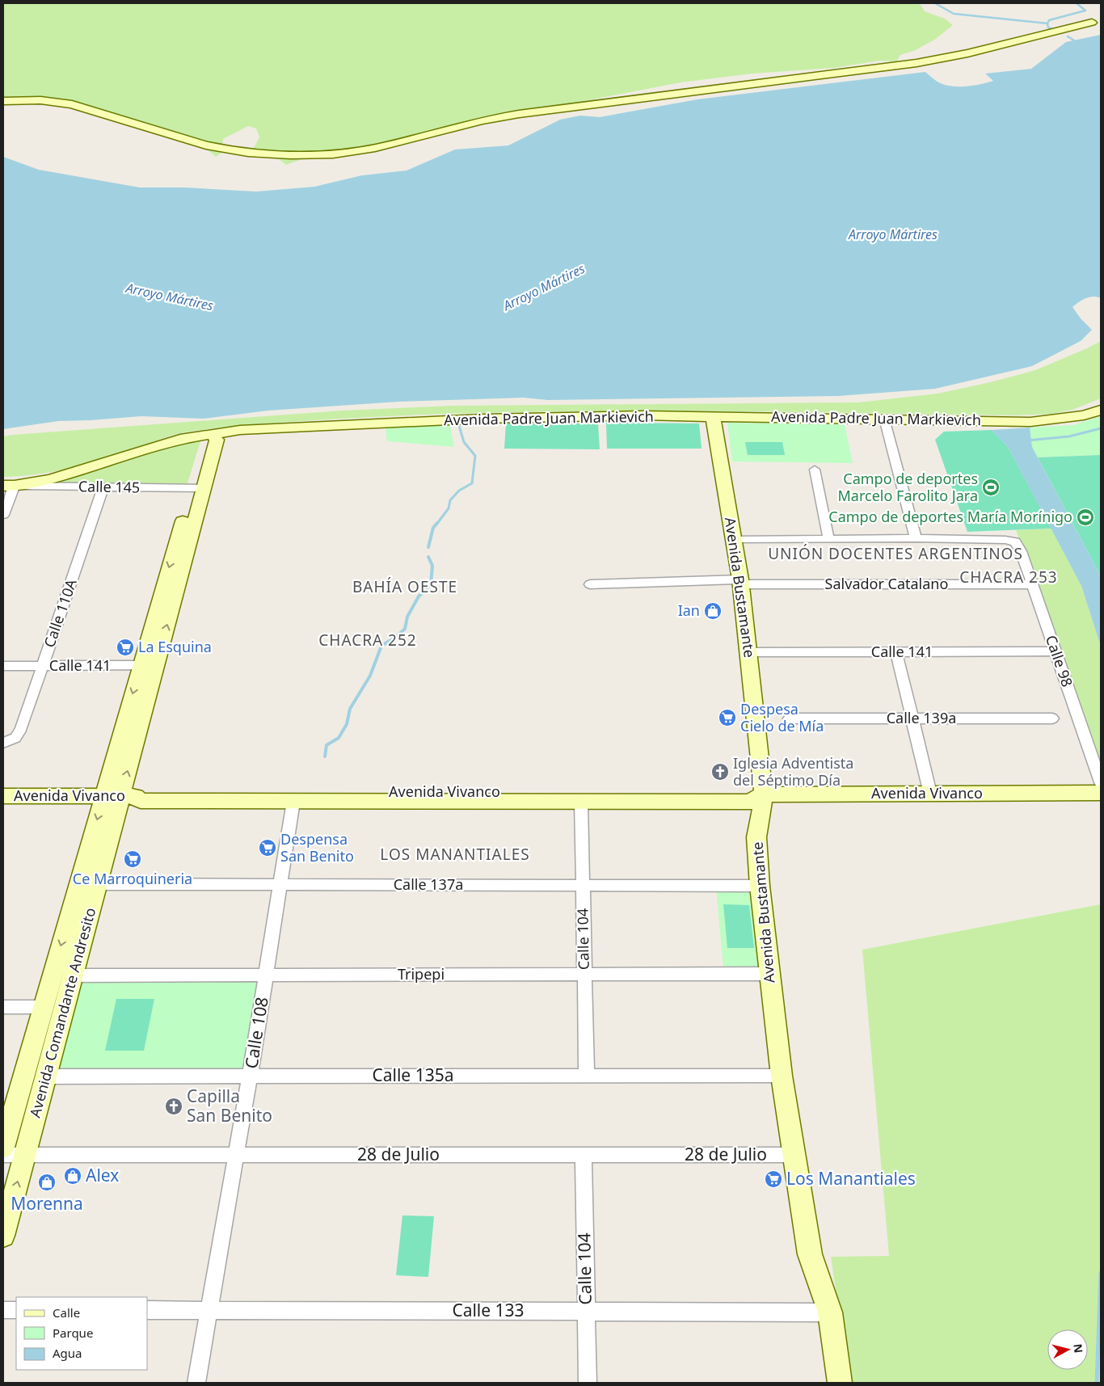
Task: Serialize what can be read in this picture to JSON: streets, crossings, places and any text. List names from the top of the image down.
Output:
{
  "streets": {
    "main road": [
      "Avenida Padre Juan Markievich",
      "Avenida Bustamante",
      "Avenida Vivanco",
      "Avenida Comandante Andresito"
    ],
    "street": [
      "Calle 145",
      "Salvador Catalano",
      "Calle 110A",
      "Calle 141",
      "Calle 98",
      "Calle 139a",
      "Calle 137a",
      "Calle 104",
      "Tripepi",
      "Calle 108",
      "Calle 135a",
      "28 de Julio",
      "Calle 133"
    ]
  },
  "crossings": [
    ["Avenida Padre Juan Markievich", "Calle 145"],
    ["Avenida Padre Juan Markievich", "Avenida Bustamante"],
    ["Avenida Padre Juan Markievich", "Avenida Comandante Andresito"],
    ["Calle 145", "Calle 110A"],
    ["Calle 145", "Avenida Comandante Andresito"],
    ["Salvador Catalano", "Avenida Bustamante"],
    ["Salvador Catalano", "Calle 98"],
    ["Avenida Bustamante", "Calle 141"],
    ["Avenida Bustamante", "Avenida Vivanco"],
    ["Avenida Bustamante", "Calle 137a"],
    ["Avenida Bustamante", "Tripepi"],
    ["Avenida Bustamante", "Calle 135a"],
    ["Avenida Bustamante", "28 de Julio"],
    ["Avenida Bustamante", "Calle 133"],
    ["Calle 110A", "Calle 141"],
    ["Calle 141", "Calle 98"],
    ["Calle 141", "Avenida Comandante Andresito"],
    ["Avenida Vivanco", "Calle 104"],
    ["Avenida Vivanco", "Avenida Comandante Andresito"],
    ["Avenida Vivanco", "Calle 108"],
    ["Calle 137a", "Calle 104"],
    ["Calle 137a", "Avenida Comandante Andresito"],
    ["Calle 137a", "Calle 108"],
    ["Calle 104", "Tripepi"],
    ["Calle 104", "Calle 135a"],
    ["Calle 104", "28 de Julio"],
    ["Calle 104", "Calle 133"],
    ["Tripepi", "Avenida Comandante Andresito"],
    ["Tripepi", "Calle 108"],
    ["Avenida Comandante Andresito", "Calle 135a"],
    ["Avenida Comandante Andresito", "28 de Julio"],
    ["Calle 108", "Calle 135a"],
    ["Calle 108", "28 de Julio"],
    ["Calle 108", "Calle 133"]
  ],
  "districts": [
    "UNIÓN DOCENTES ARGENTINOS",
    "CHACRA 253",
    "BAHÍA OESTE",
    "CHACRA 252",
    "LOS MANANTIALES"
  ],
  "water": ["Arroyo Mártires"],
  "places": {
    "sports": ["Campo de deportes Marcelo Farolito Jara", "Campo de deportes María Morínigo"],
    "shop": ["Ian", "Alex", "Morenna"],
    "supermarket": [
      "La Esquina",
      "Despesa Cielo de Mía",
      "Despensa San Benito",
      "Ce Marroquineria",
      "Los Manantiales"
    ],
    "church": ["Iglesia Adventista del Séptimo Día", "Capilla San Benito"]
  },
  "legend": ["Calle", "Parque", "Agua"],
  "north": "right"
}
